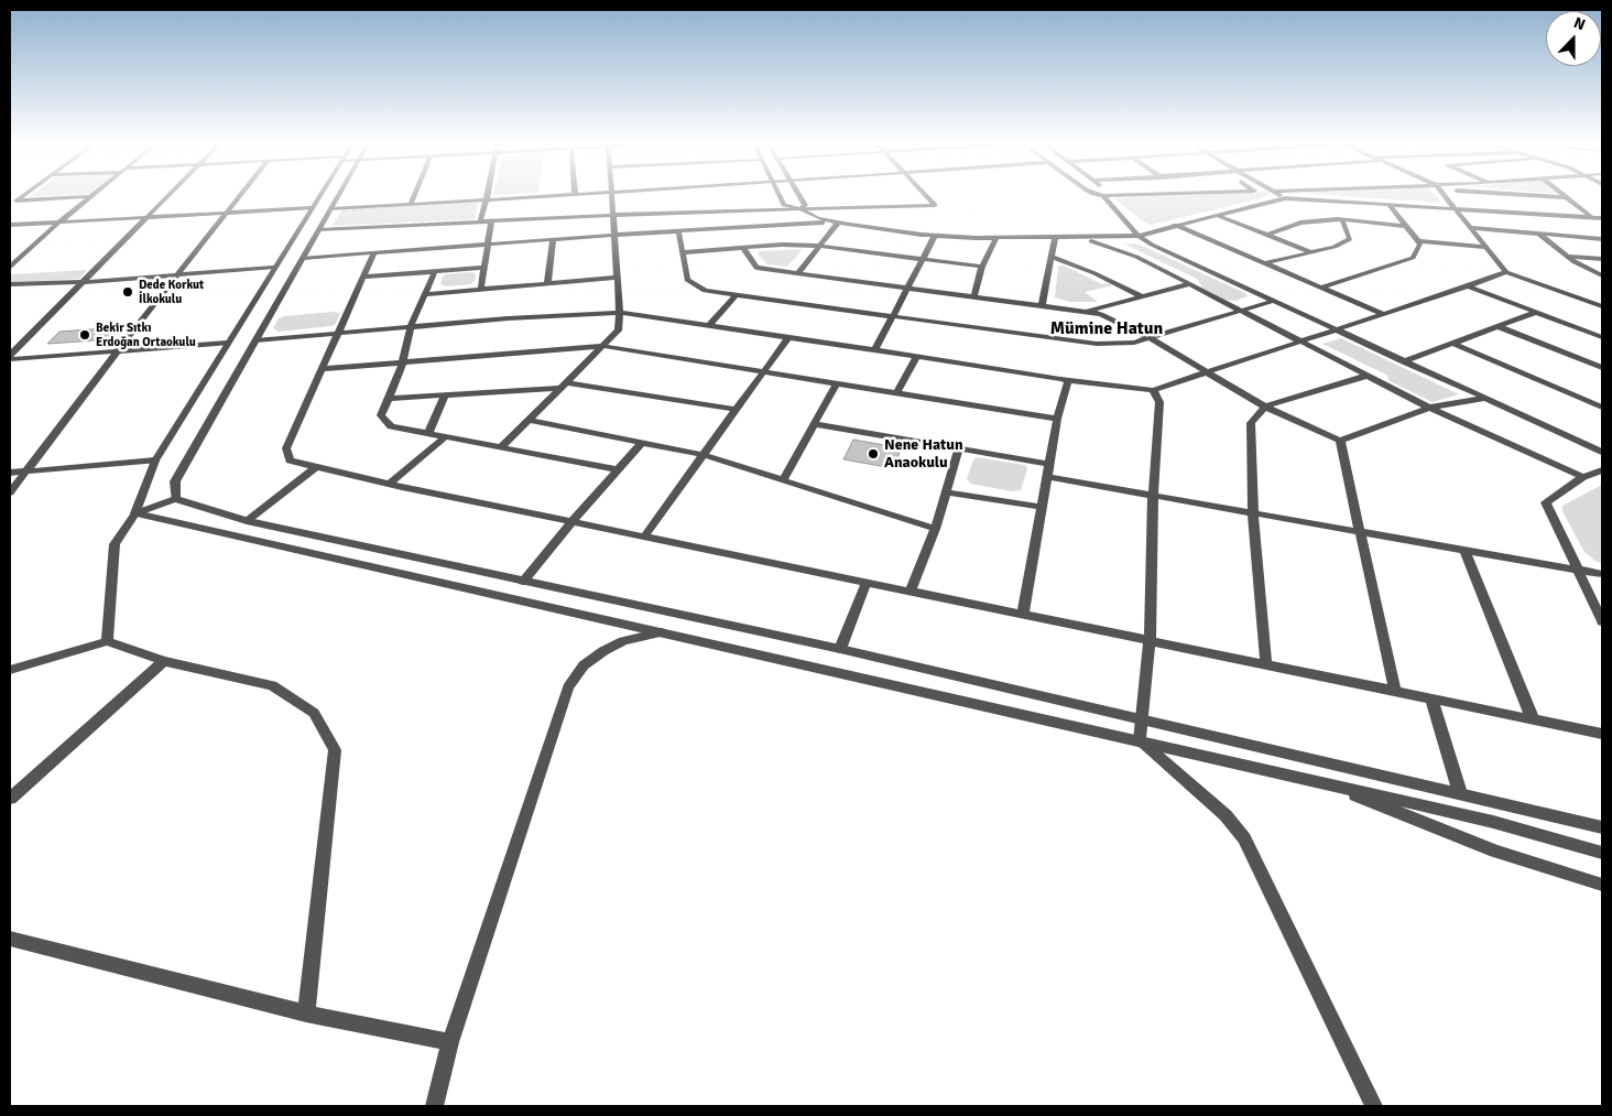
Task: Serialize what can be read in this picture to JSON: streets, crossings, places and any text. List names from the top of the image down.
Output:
{
  "districts": ["Mümine Hatun"],
  "places": ["Dede Korkut İlkokulu", "Bekir Sıtkı Erdoğan Ortaokulu", "Nene Hatun Anaokulu"],
  "north": "top"
}
